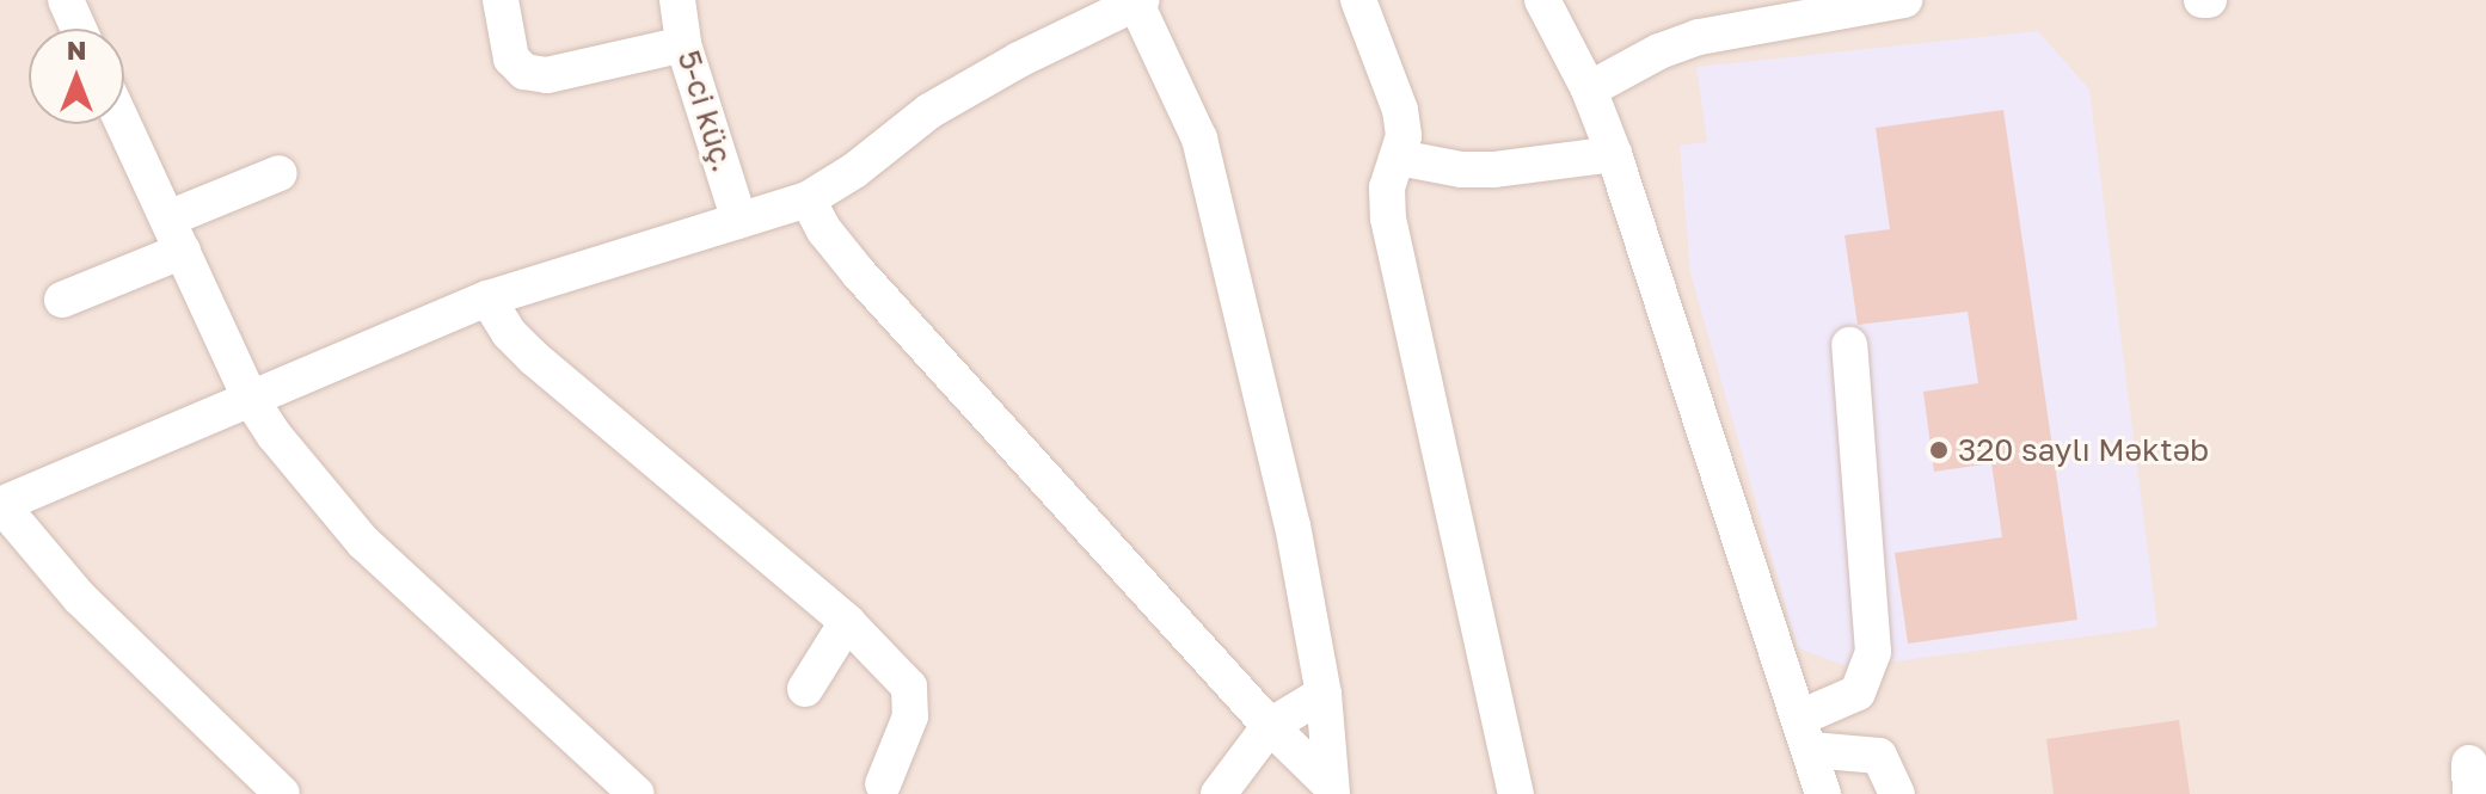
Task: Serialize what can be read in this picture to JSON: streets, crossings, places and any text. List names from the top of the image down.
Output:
{
  "streets": {
    "street": ["5-ci küç."]
  },
  "places": ["320 saylı Məktəb"],
  "north": "top"
}
